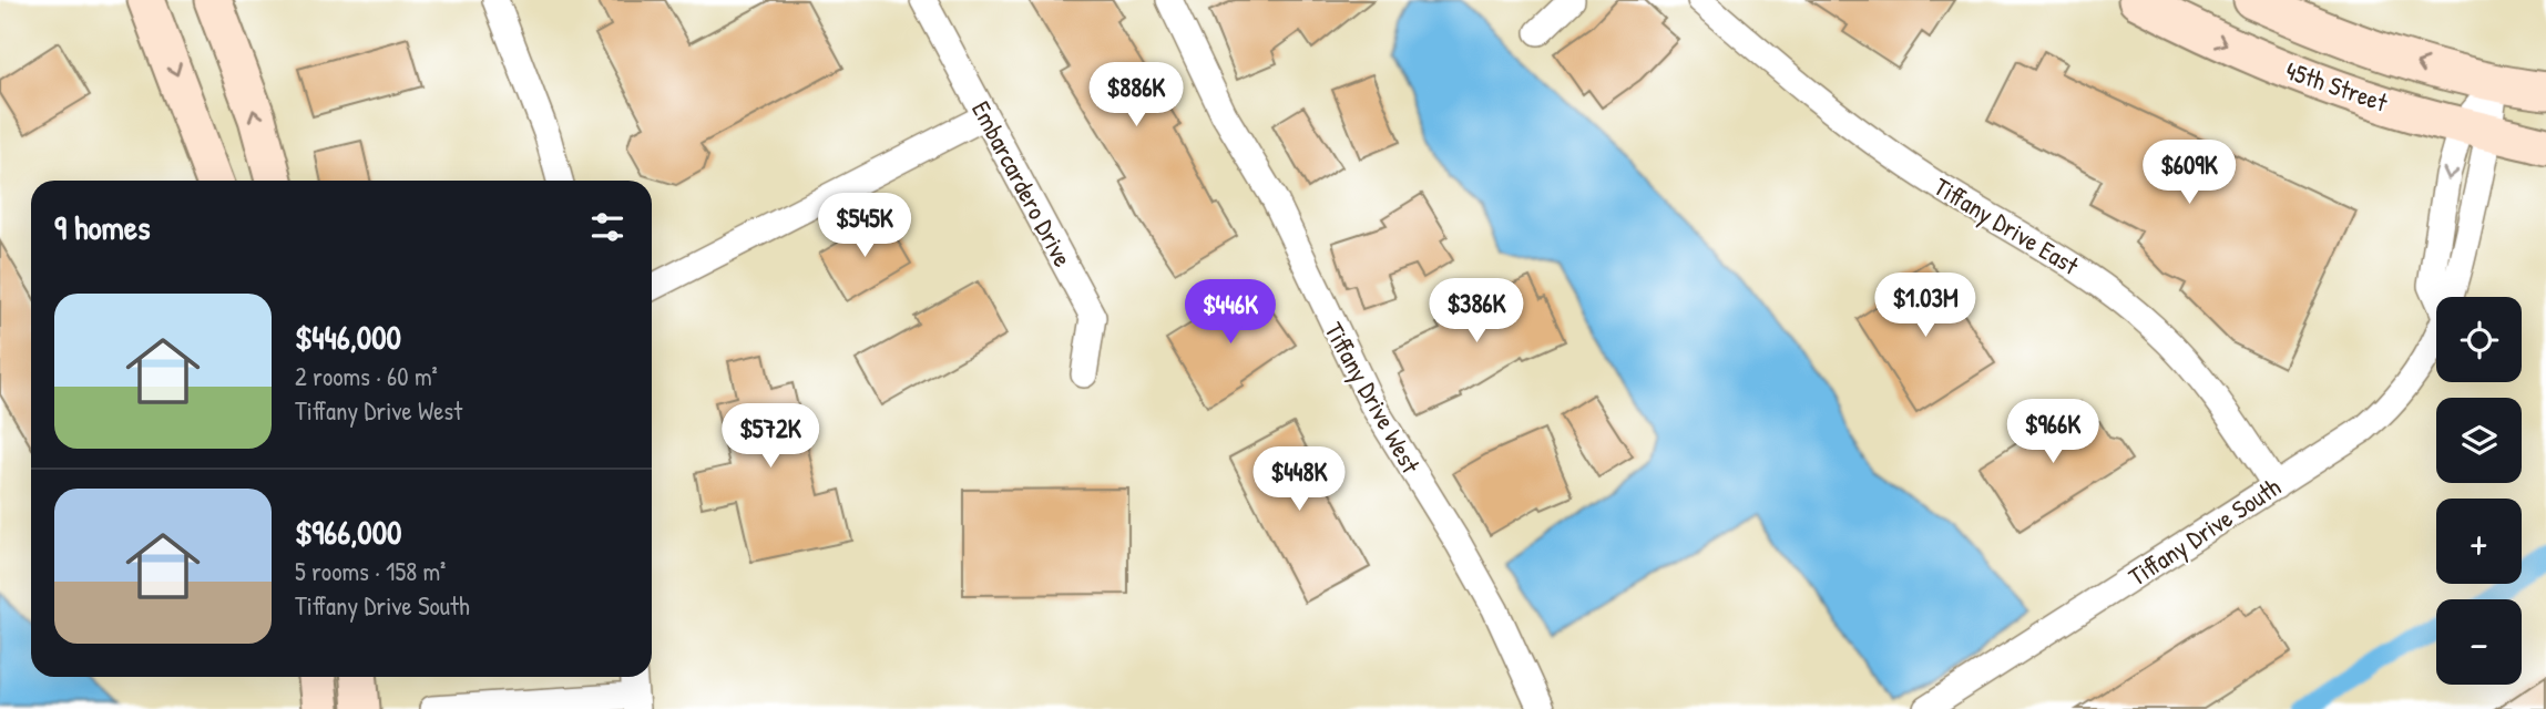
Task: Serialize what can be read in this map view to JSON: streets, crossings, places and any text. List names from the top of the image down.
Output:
{
  "streets": {
    "main road": ["45th Street"],
    "street": [
      "Embarcardero Drive",
      "Tiffany Drive East",
      "Tiffany Drive West",
      "Tiffany Drive South"
    ]
  },
  "crossings": [
    ["45th Street", "Tiffany Drive South"],
    ["Tiffany Drive East", "Tiffany Drive South"]
  ],
  "page": {
    "price": [
      "$886K",
      "$609K",
      "$545K",
      "$1.03M",
      "$386K",
      "$446K",
      "$966K",
      "$572K",
      "$448K"
    ],
    "heading": "9 homes",
    "list": [
      {
        "name": "$446,000",
        "note": "2 rooms · 60 m² · Tiffany Drive West"
      },
      {
        "name": "$966,000",
        "note": "5 rooms · 158 m² · Tiffany Drive South"
      }
    ],
    "map_buttons": ["+", "−"]
  }
}
